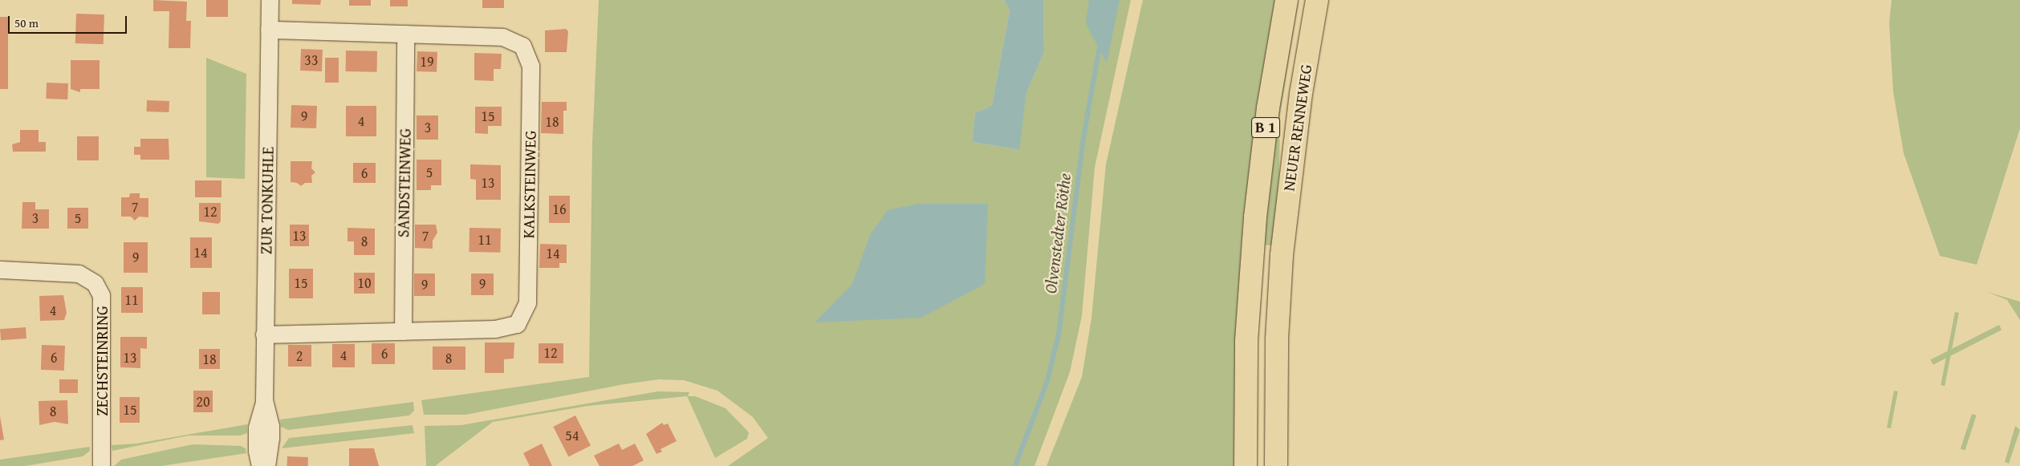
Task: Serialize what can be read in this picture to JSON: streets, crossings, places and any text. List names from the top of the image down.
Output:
{
  "streets": {
    "main road": ["B 1", "NEUER RENNEWEG"],
    "street": [
      "SANDSTEINWEG",
      "KALKSTEINWEG",
      "ZUR TONKUHLE",
      "ZECHSTEINRING"
    ]
  },
  "crossings": [
    ["SANDSTEINWEG", "KALKSTEINWEG"],
    ["KALKSTEINWEG", "ZUR TONKUHLE"]
  ],
  "water": ["Olvenstedter Röthe"],
  "house_numbers": [
    "33",
    "19",
    "9",
    "15",
    "4",
    "18",
    "3",
    "5",
    "6",
    "13",
    "7",
    "16",
    "12",
    "3",
    "5",
    "13",
    "7",
    "11",
    "8",
    "14",
    "14",
    "9",
    "15",
    "10",
    "9",
    "9",
    "11",
    "4",
    "12",
    "6",
    "4",
    "2",
    "6",
    "13",
    "8",
    "18",
    "20",
    "15",
    "8",
    "54"
  ],
  "scale_bar": "50 m"
}
